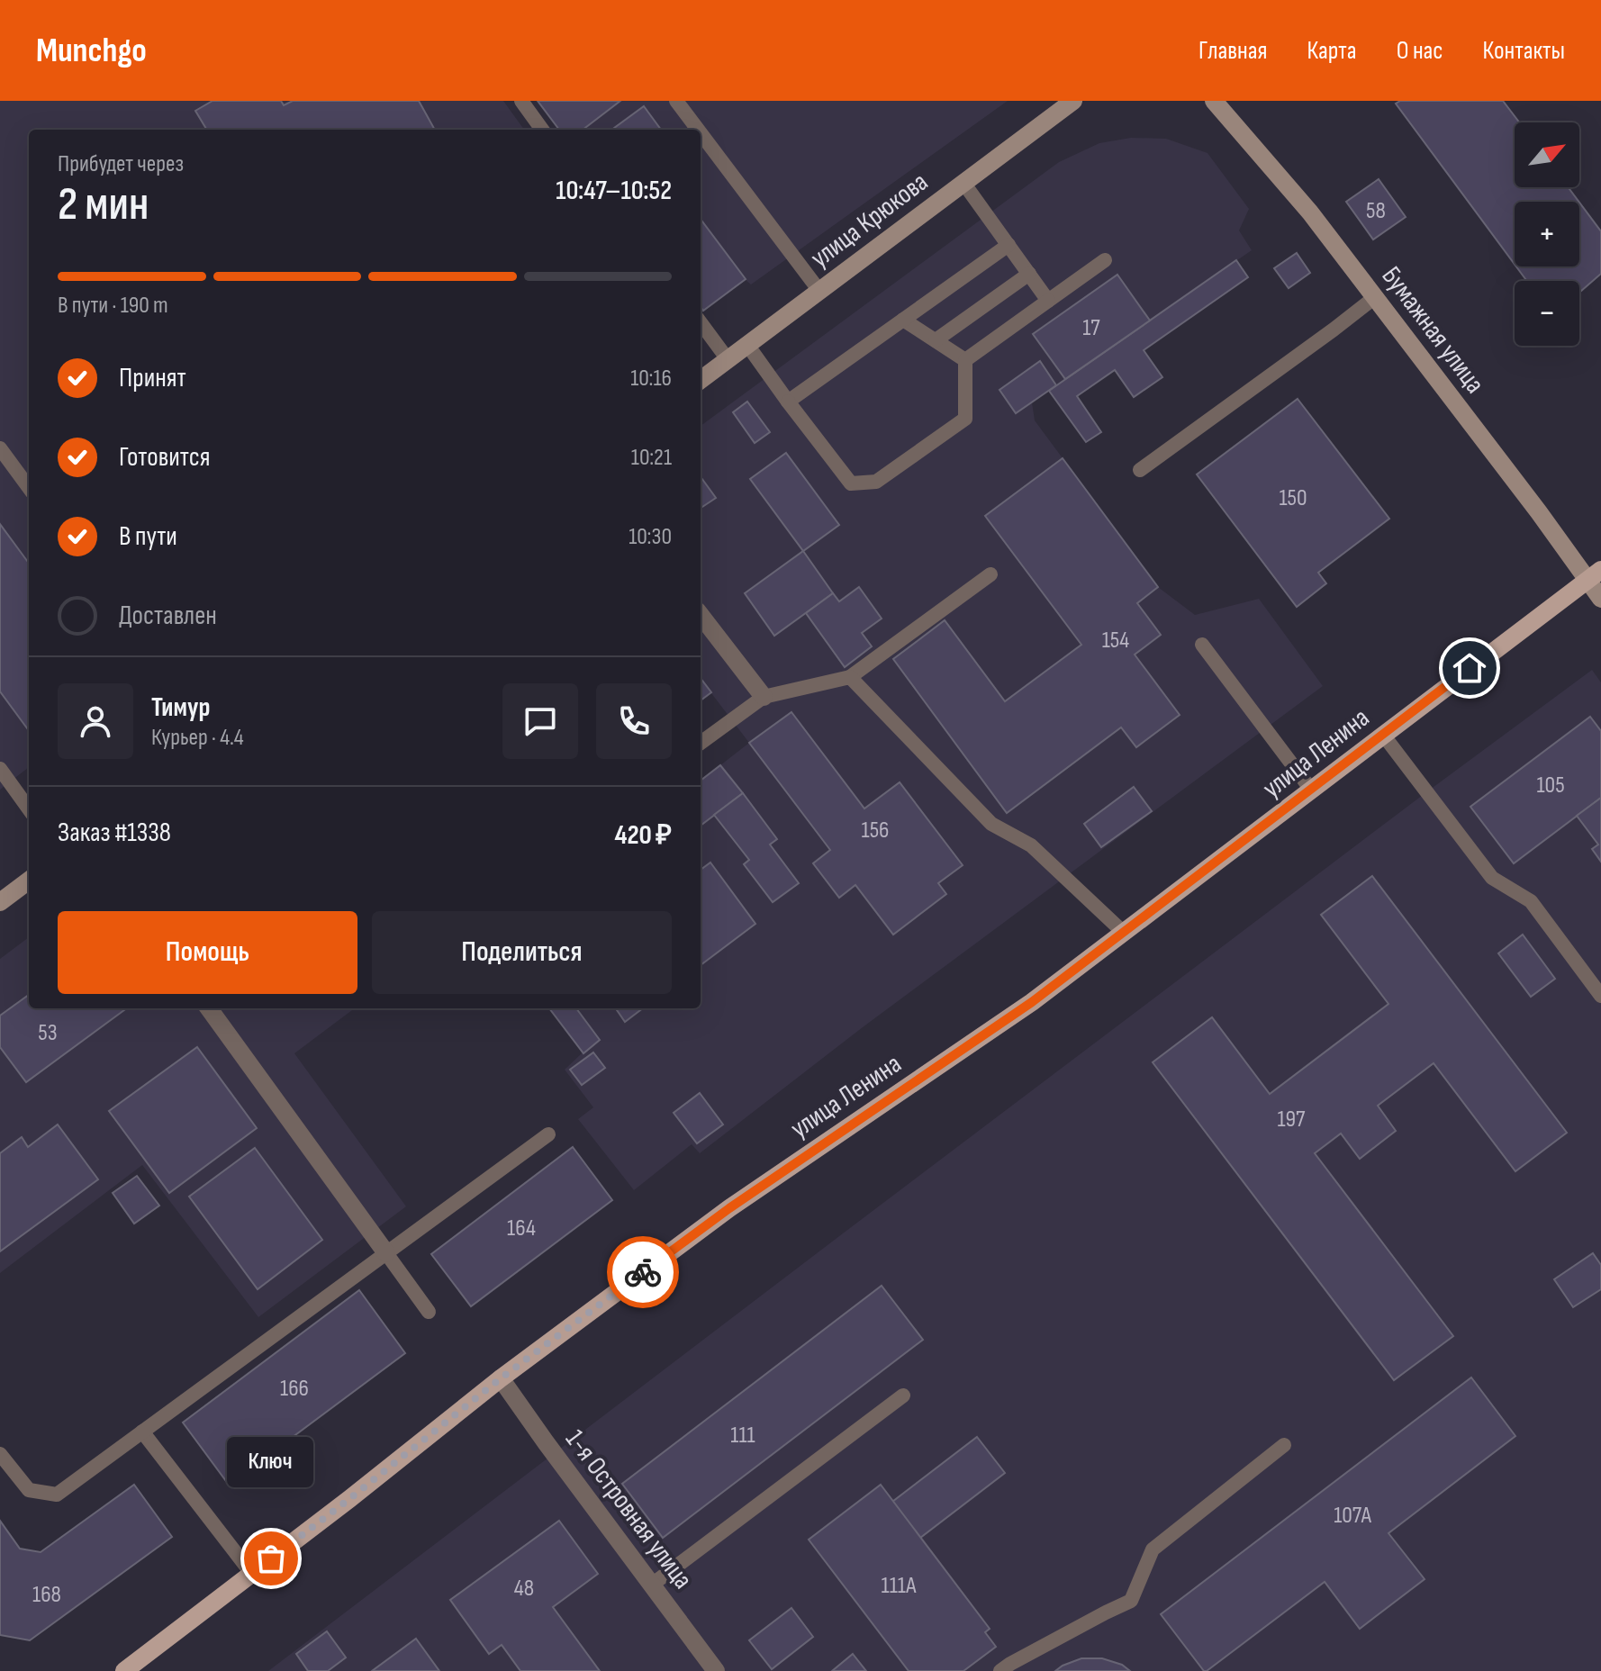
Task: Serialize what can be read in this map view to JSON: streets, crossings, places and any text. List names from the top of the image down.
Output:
{
  "streets": {
    "main road": ["улица Ленина"],
    "street": ["улица Крюкова", "Бумажная улица", "1-я Островная улица"]
  },
  "crossings": [
    ["Бумажная улица", "улица Ленина"],
    ["улица Ленина", "1-я Островная улица"]
  ],
  "places": ["Ключ"],
  "house_numbers": [
    "58",
    "17",
    "150",
    "154",
    "105",
    "156",
    "53",
    "197",
    "164",
    "166",
    "111",
    "107А",
    "111А",
    "48",
    "168"
  ],
  "north": "top right",
  "page": {
    "header": "Munchgo",
    "nav": [
      "Главная",
      "Карта",
      "О нас",
      "Контакты"
    ],
    "map_buttons": ["+", "−"],
    "heading": ["2 мин", "Прибудет через", "10:47–10:52"],
    "panel": [
      "Тимур",
      "Курьер · 4.4",
      "Заказ #1338",
      "420 ₽"
    ],
    "bar": "В пути · 190 m",
    "list": [
      ["Принят", "10:16"],
      ["Готовится", "10:21"],
      ["В пути", "10:30"],
      "Доставлен"
    ],
    "buttons": ["Помощь", "Поделиться"],
    "bubble": "Ключ"
  }
}
